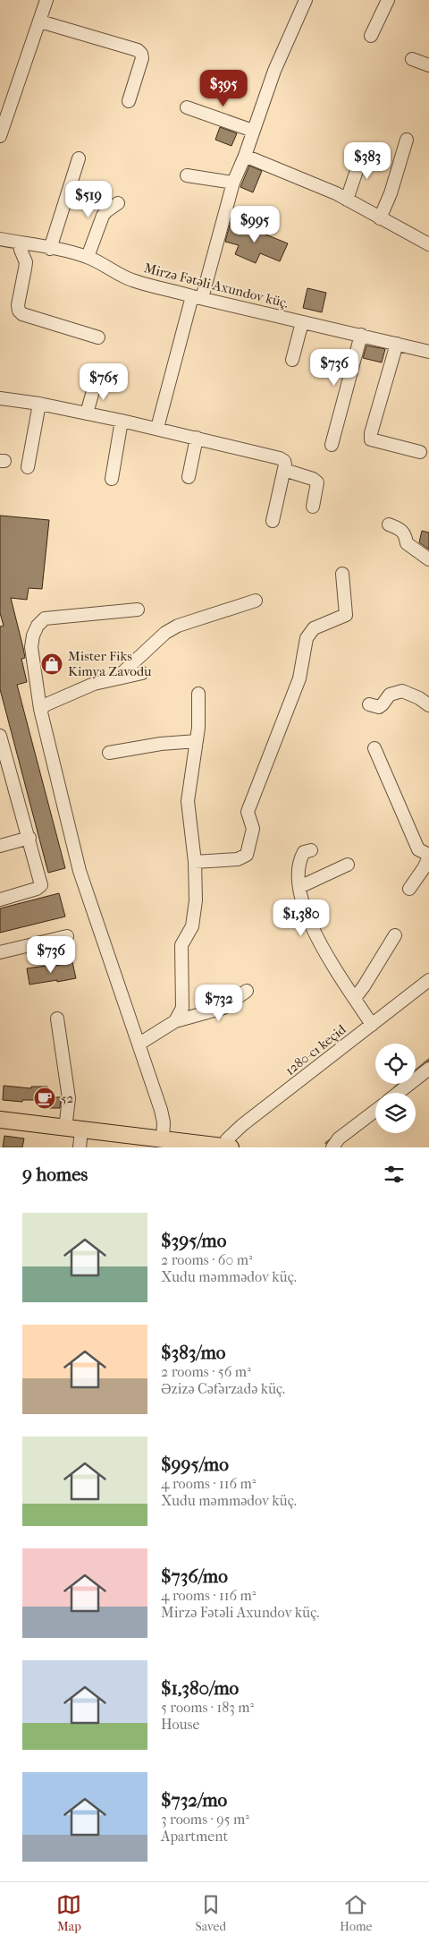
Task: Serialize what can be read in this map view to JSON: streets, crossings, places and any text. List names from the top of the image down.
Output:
{
  "streets": {
    "street": ["Mirzə Fətəli Axundov küç.", "1280-cı keçid"]
  },
  "places": {
    "shop": ["Mister Fiks Kimya Zavodu"],
    "cafe": ["52"]
  },
  "page": {
    "price": [
      "$395",
      "$383",
      "$519",
      "$995",
      "$736",
      "$765",
      "$1,380",
      "$736",
      "$732"
    ],
    "heading": "9 homes",
    "list": [
      {
        "name": "$395/mo",
        "note": "2 rooms · 60 m² · Xudu məmmədov küç."
      },
      {
        "name": "$383/mo",
        "note": "2 rooms · 56 m² · Əzizə Cəfərzadə küç."
      },
      {
        "name": "$995/mo",
        "note": "4 rooms · 116 m² · Xudu məmmədov küç."
      },
      {
        "name": "$736/mo",
        "note": "4 rooms · 116 m² · Mirzə Fətəli Axundov küç."
      },
      {
        "name": "$1,380/mo",
        "note": "5 rooms · 183 m² · House"
      },
      {
        "name": "$732/mo",
        "note": "3 rooms · 95 m² · Apartment"
      }
    ],
    "tabs": ["Map", "Saved", "Home"]
  }
}
